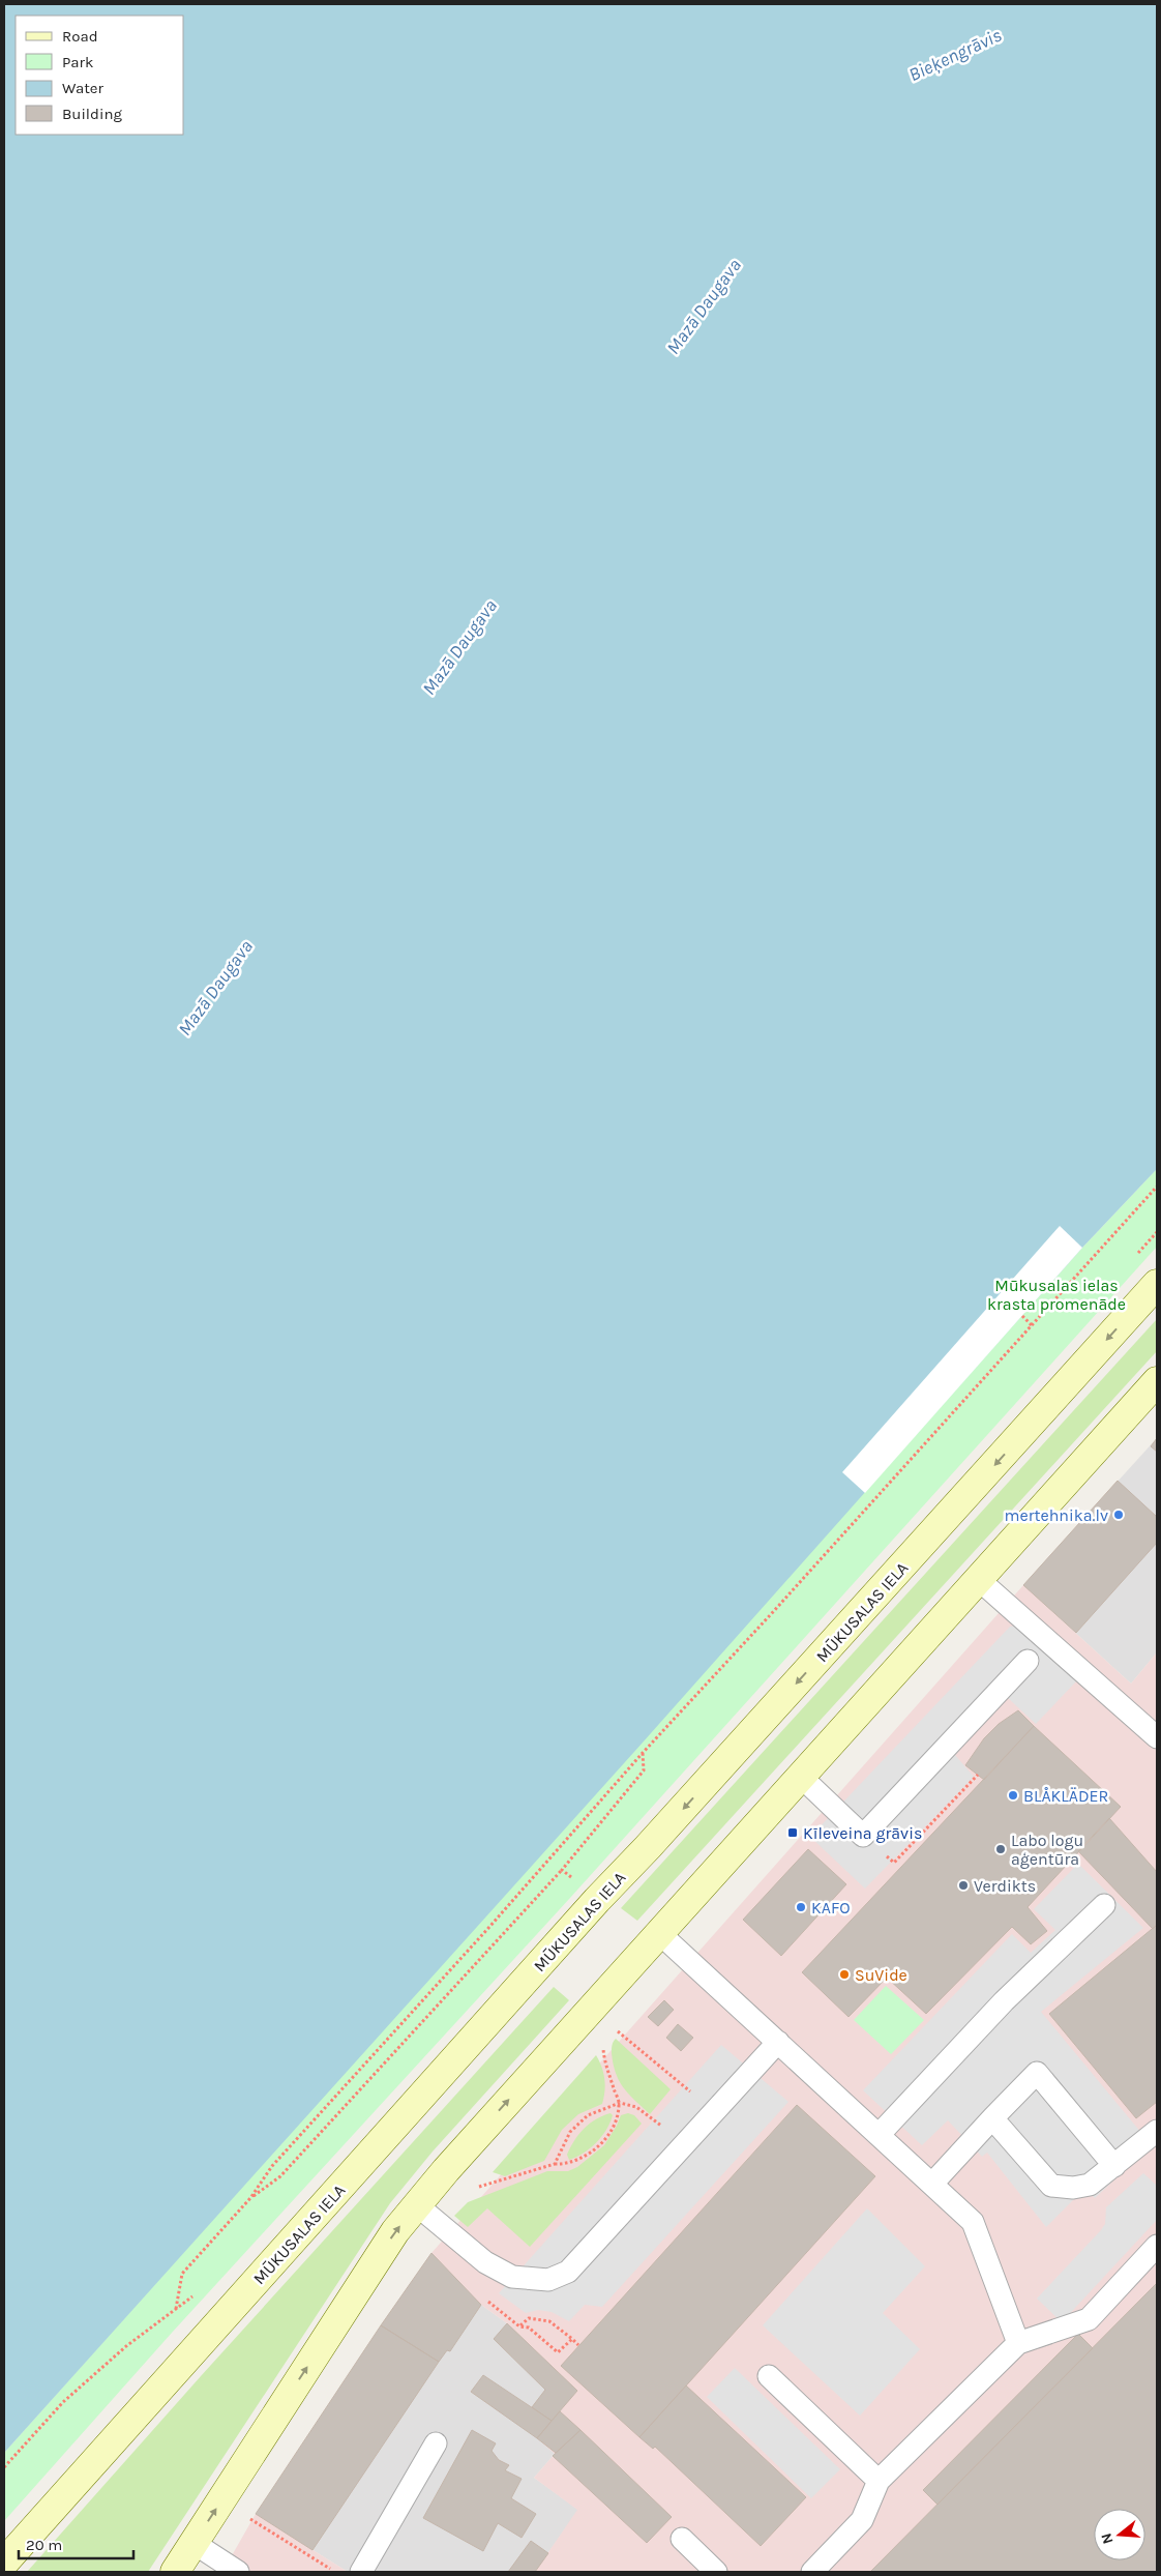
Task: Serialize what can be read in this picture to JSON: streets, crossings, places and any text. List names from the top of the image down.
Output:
{
  "streets": {
    "main road": ["MŪKUSALAS IELA"]
  },
  "water": ["Bieķengrāvis", "Mazā Daugava"],
  "parks": ["Mūkusalas ielas krasta promenāde"],
  "places": {
    "other": [
      "mertehnika.lv",
      "BLÅKLÄDER",
      "Labo logu aģentūra",
      "Verdikts",
      "KAFO",
      "SuVide"
    ],
    "transit": ["Kīleveina grāvis"]
  },
  "legend": [
    "Road",
    "Park",
    "Water",
    "Building"
  ],
  "scale_bar": "20 m",
  "north": "left"
}
